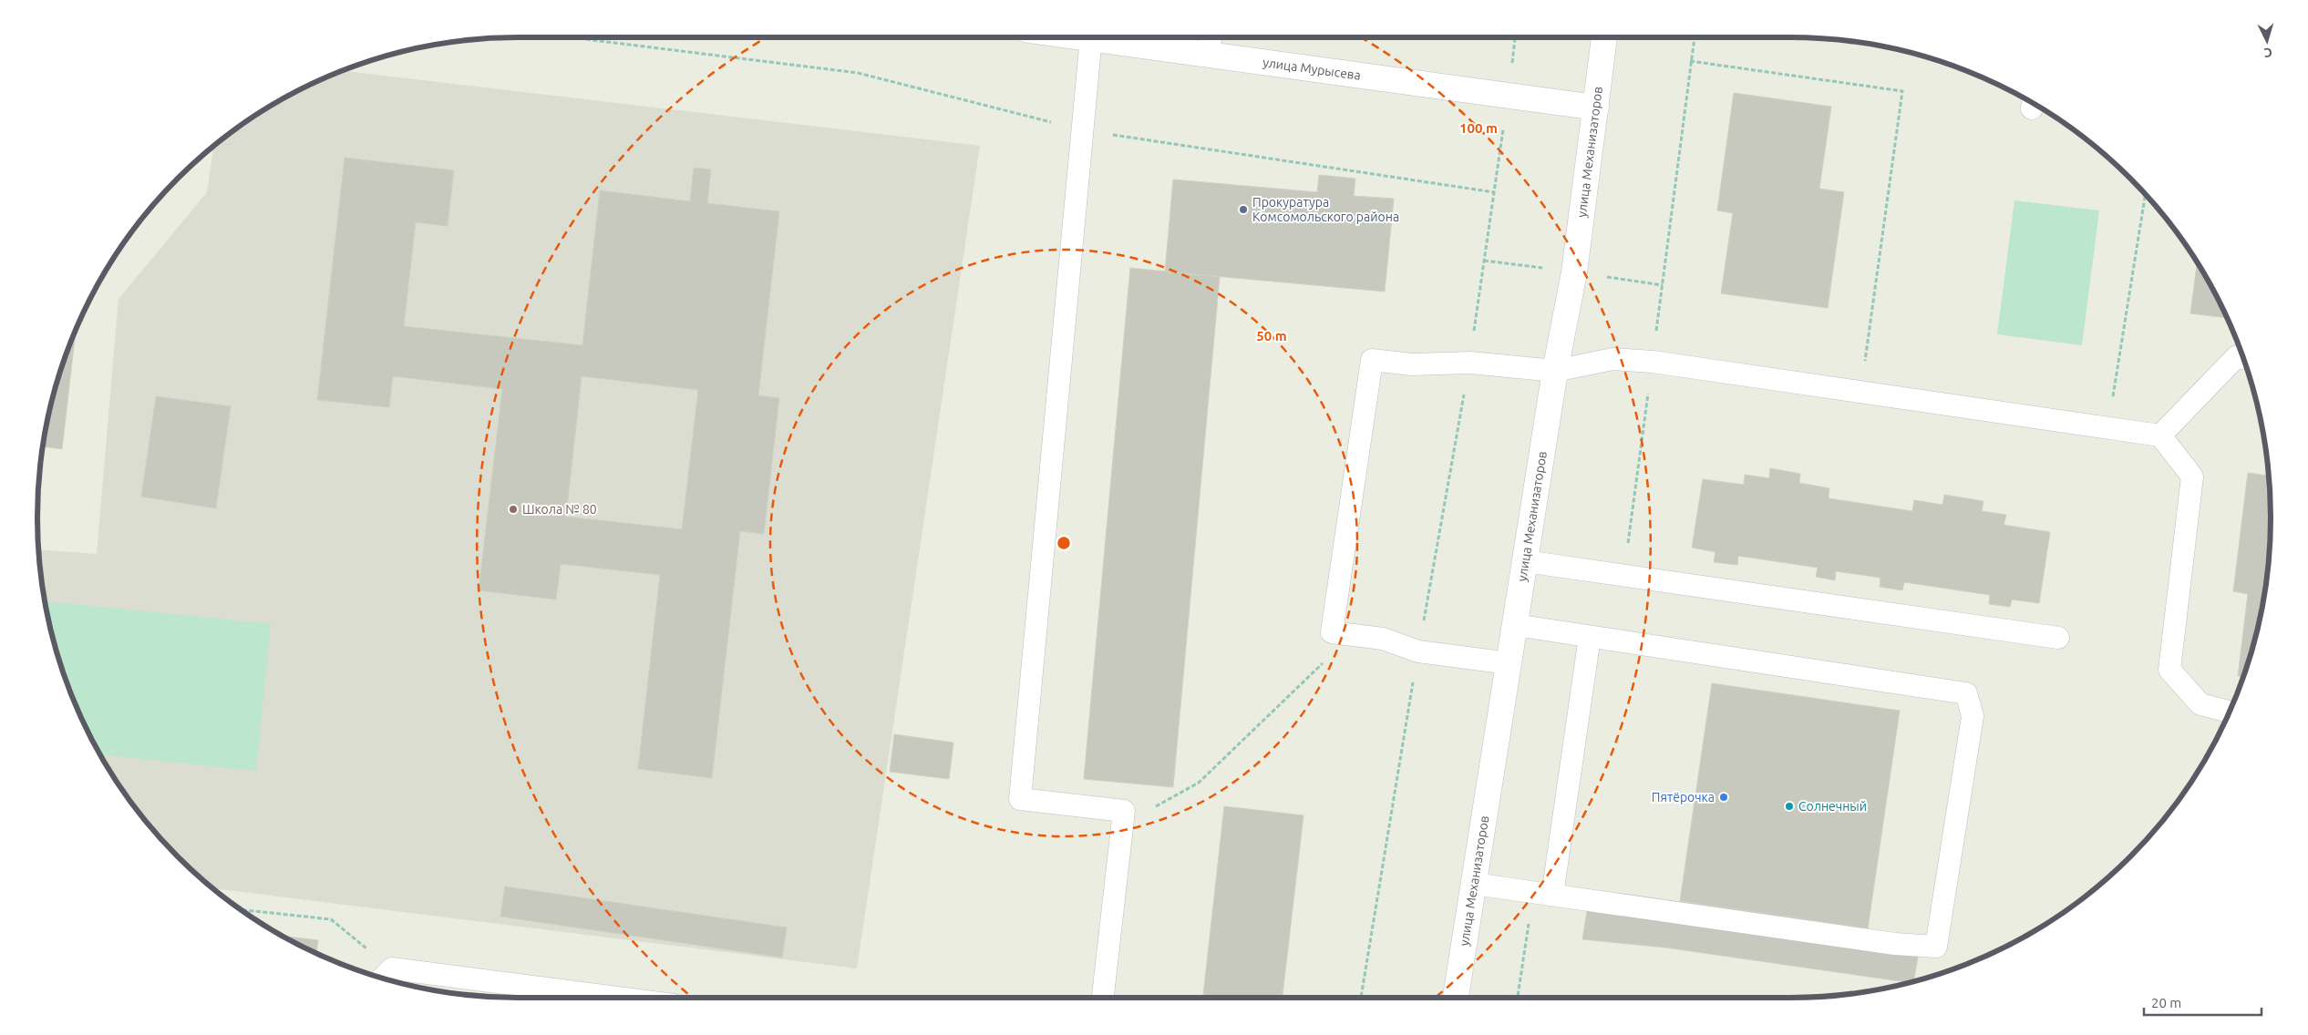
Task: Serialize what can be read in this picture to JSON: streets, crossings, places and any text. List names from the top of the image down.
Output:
{
  "streets": {
    "main road": ["улица Мурысева", "улица Механизаторов"]
  },
  "crossings": [
    ["улица Мурысева", "улица Механизаторов"]
  ],
  "places": [
    "Прокуратура Комсомольского района",
    "Школа № 80",
    "Пятёрочка",
    "Солнечный"
  ],
  "scale_bar": "20 m",
  "north": "bottom",
  "rings": ["100 m", "50 m"]
}
